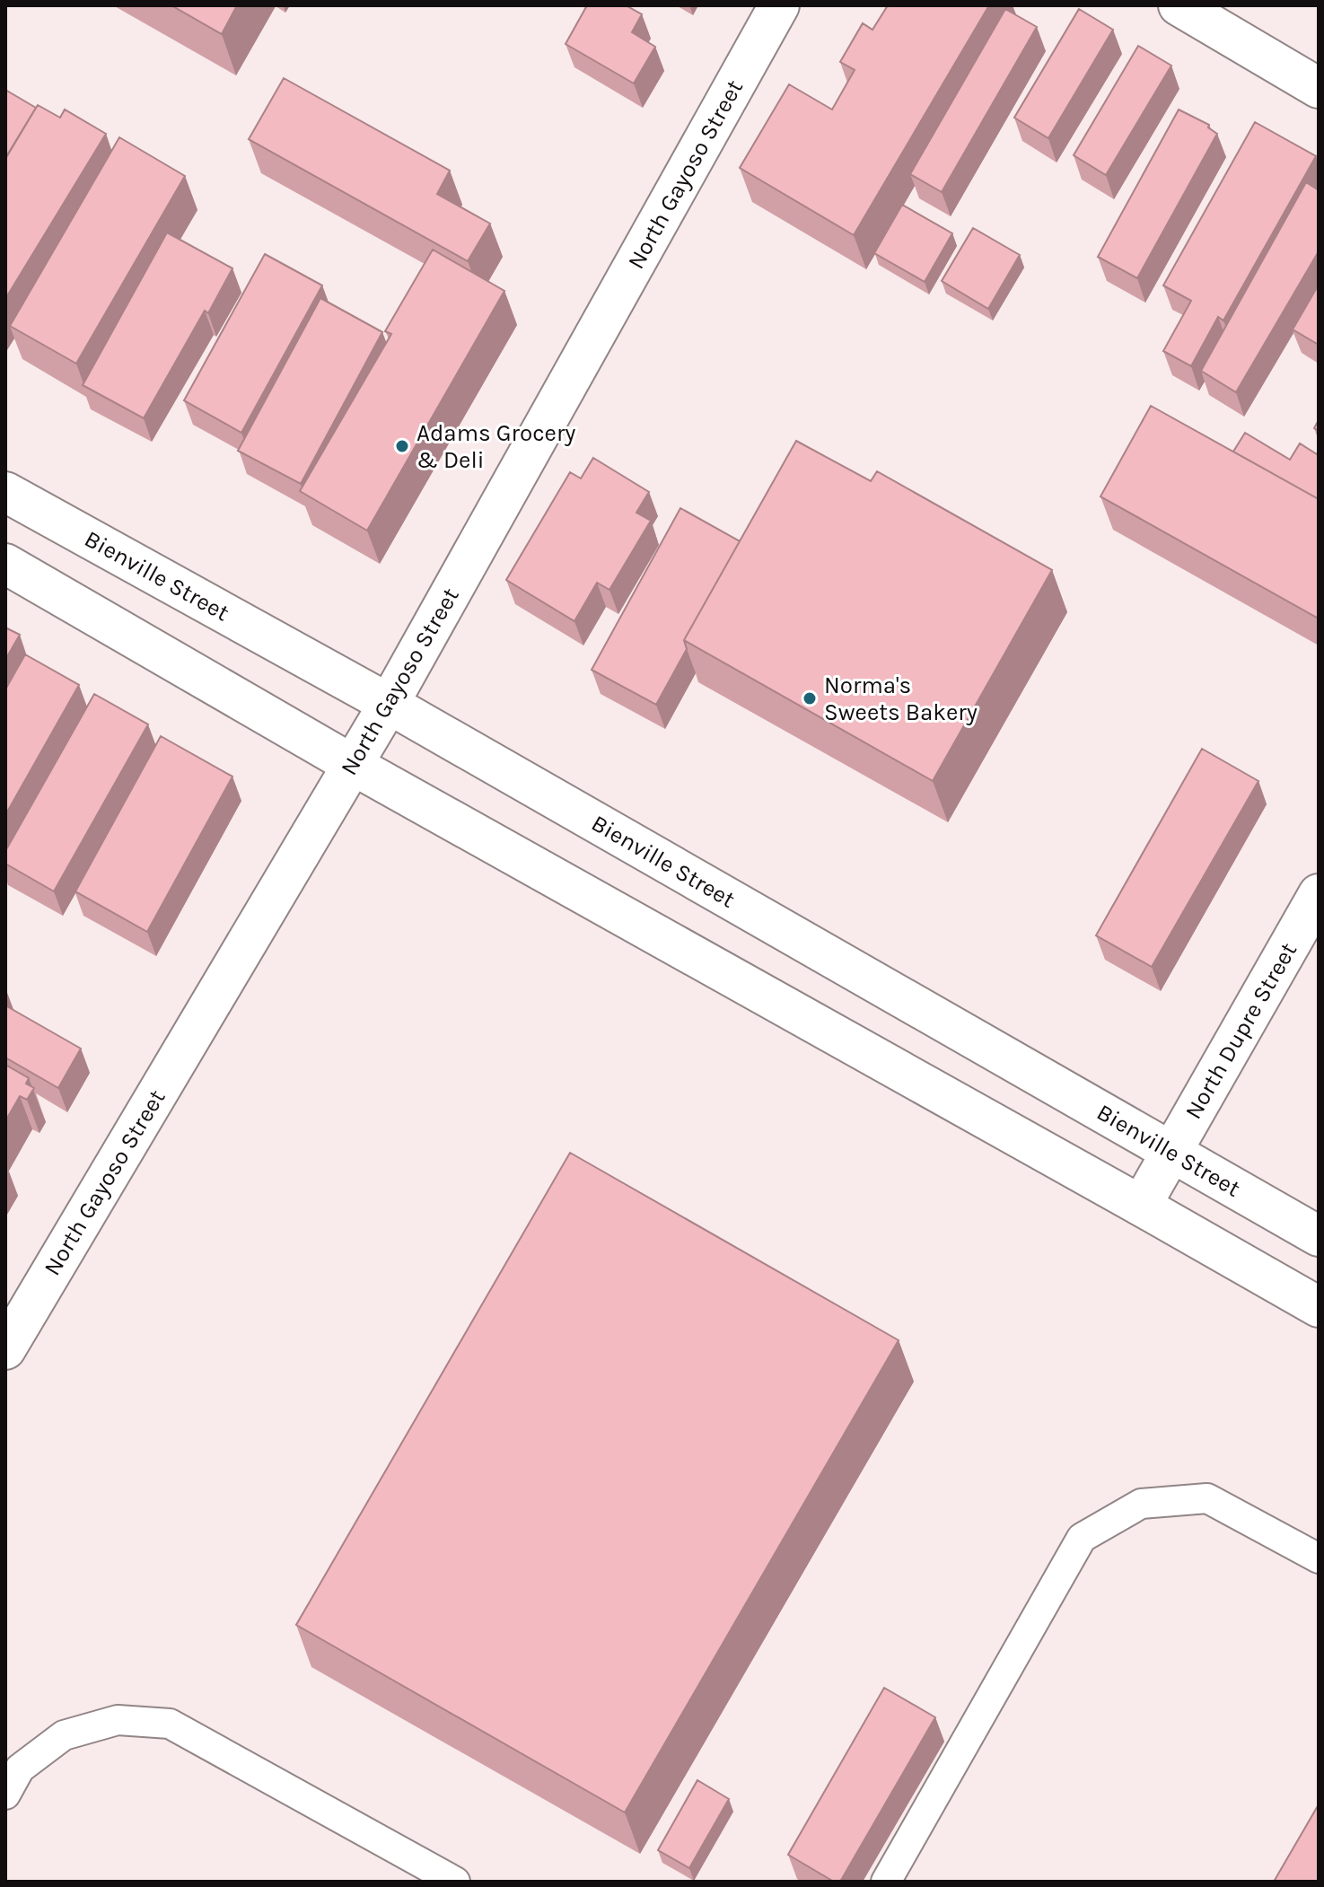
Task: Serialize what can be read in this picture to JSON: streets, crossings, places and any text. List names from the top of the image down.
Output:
{
  "streets": {
    "street": ["North Gayoso Street", "Bienville Street", "North Dupre Street"]
  },
  "crossings": [
    ["North Gayoso Street", "Bienville Street"],
    ["Bienville Street", "North Dupre Street"]
  ],
  "places": ["Adams Grocery & Deli", "Norma's Sweets Bakery"]
}
